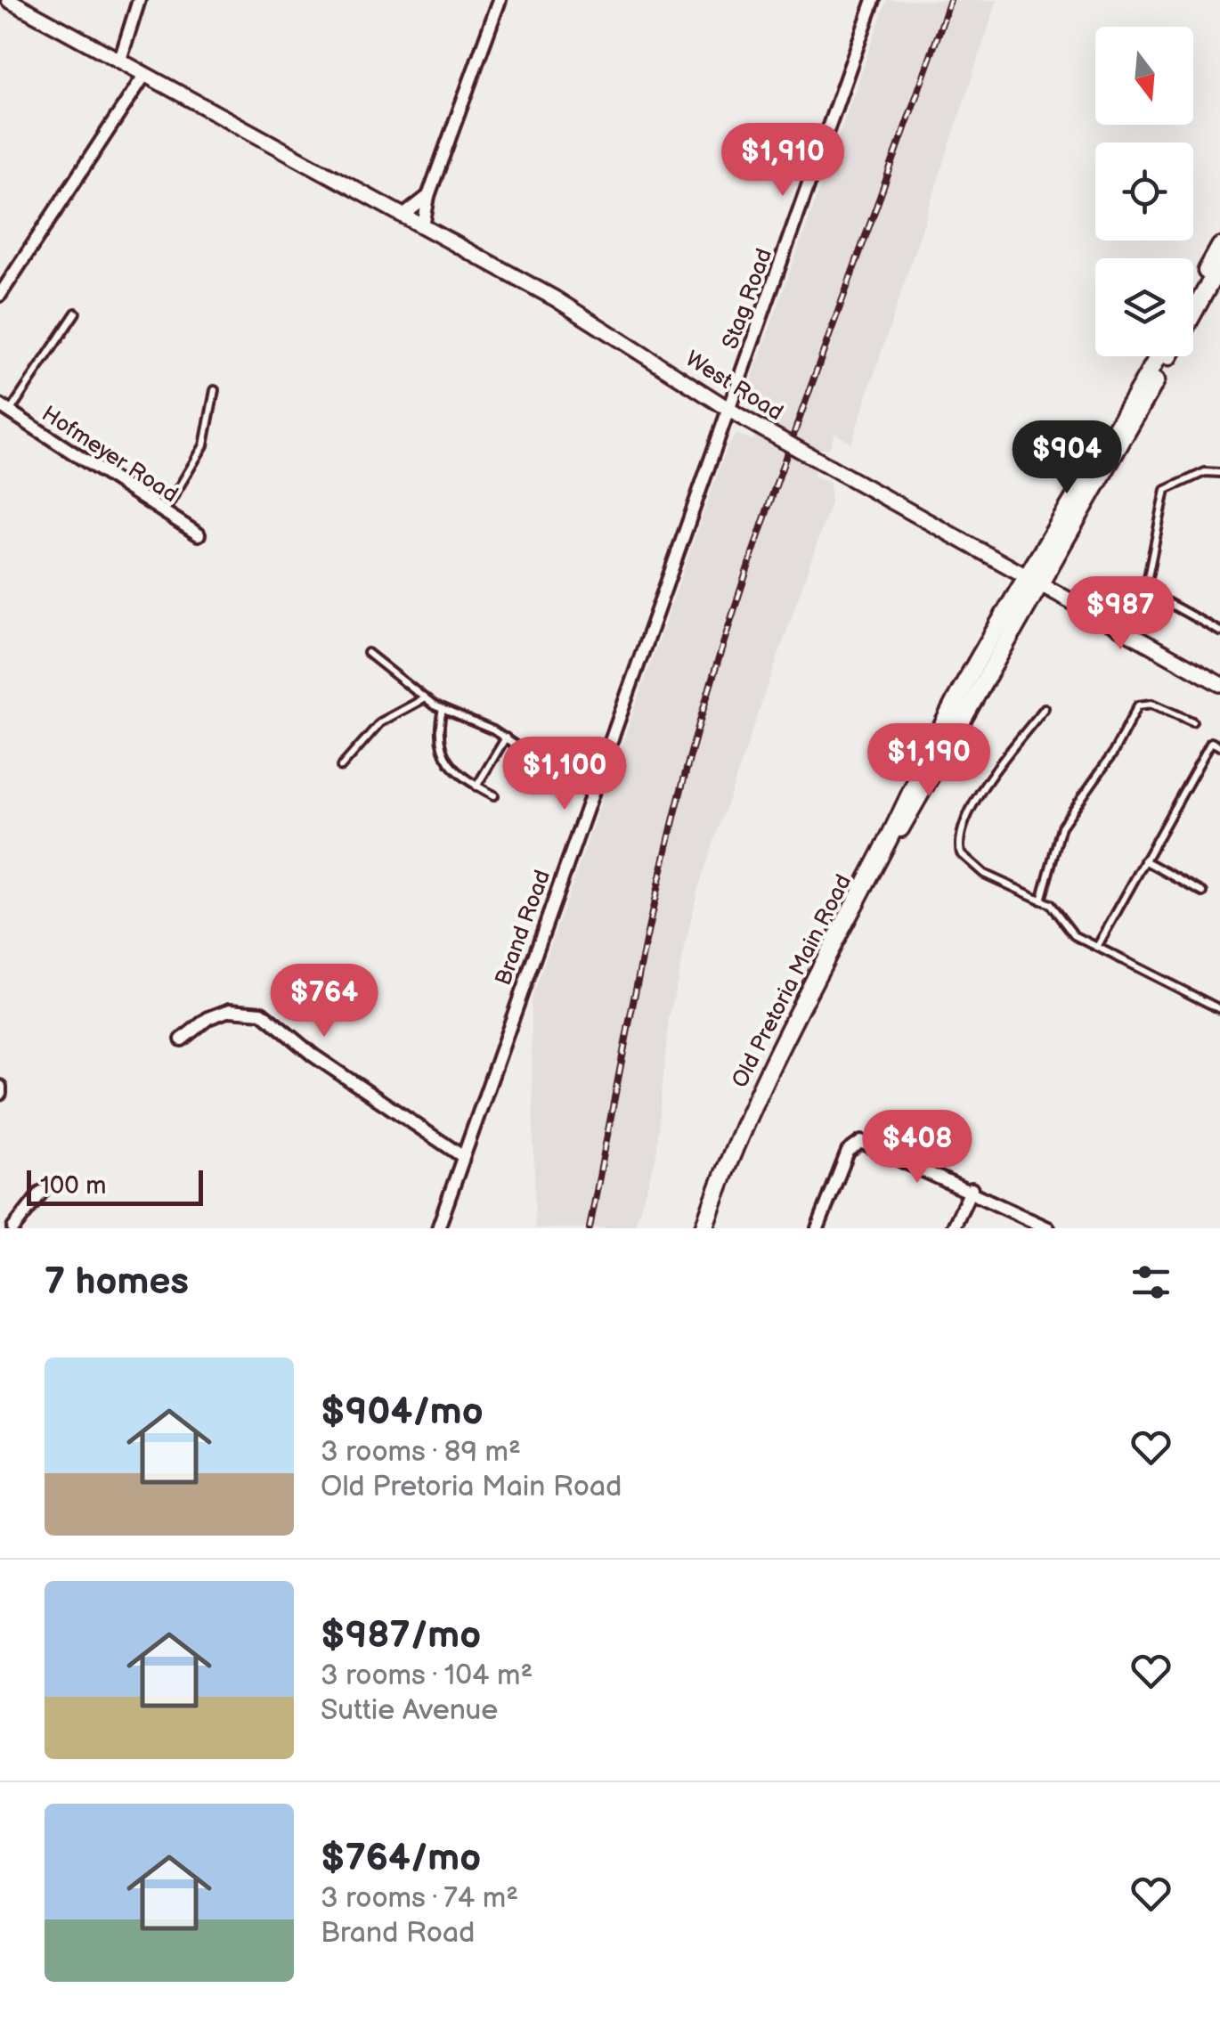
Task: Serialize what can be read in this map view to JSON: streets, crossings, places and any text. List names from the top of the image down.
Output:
{
  "streets": {
    "main road": ["Old Pretoria Main Road"],
    "street": [
      "Stag Road",
      "West Road",
      "Hofmeyer Road",
      "Brand Road"
    ]
  },
  "crossings": [
    ["Stag Road", "West Road"],
    ["Stag Road", "Brand Road"],
    ["West Road", "Brand Road"],
    ["West Road", "Old Pretoria Main Road"]
  ],
  "scale_bar": "100 m",
  "north": "bottom",
  "page": {
    "price": [
      "$1,910",
      "$904",
      "$987",
      "$1,190",
      "$1,100",
      "$764",
      "$408"
    ],
    "scale": "100 m",
    "heading": "7 homes",
    "list": [
      {
        "name": "$904/mo",
        "note": "3 rooms · 89 m² · Old Pretoria Main Road"
      },
      {
        "name": "$987/mo",
        "note": "3 rooms · 104 m² · Suttie Avenue"
      },
      {
        "name": "$764/mo",
        "note": "3 rooms · 74 m² · Brand Road"
      }
    ]
  }
}
